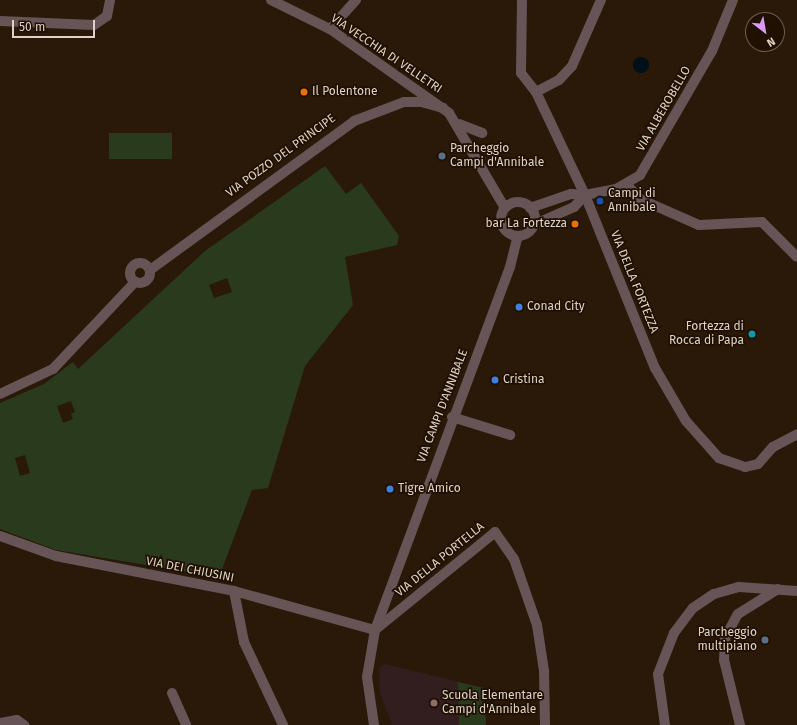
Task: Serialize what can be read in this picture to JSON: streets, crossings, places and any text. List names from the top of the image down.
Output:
{
  "streets": {
    "street": [
      "VIA VECCHIA DI VELLETRI",
      "VIA ALBEROBELLO",
      "VIA POZZO DEL PRINCIPE",
      "VIA DELLA FORTEZZA",
      "VIA CAMPI D'ANNIBALE",
      "VIA DELLA PORTELLA",
      "VIA DEI CHIUSINI"
    ]
  },
  "crossings": [
    ["VIA VECCHIA DI VELLETRI", "VIA POZZO DEL PRINCIPE"],
    ["VIA ALBEROBELLO", "VIA DELLA FORTEZZA"],
    ["VIA CAMPI D'ANNIBALE", "VIA DELLA PORTELLA"],
    ["VIA CAMPI D'ANNIBALE", "VIA DEI CHIUSINI"],
    ["VIA DELLA PORTELLA", "VIA DEI CHIUSINI"]
  ],
  "places": [
    "Il Polentone",
    "Parcheggio Campi d'Annibale",
    "Campi di Annibale",
    "bar La Fortezza",
    "Conad City",
    "Fortezza di Rocca di Papa",
    "Cristina",
    "Tigre Amico",
    "Parcheggio multipiano",
    "Scuola Elementare Campi d'Annibale"
  ],
  "scale_bar": "50 m",
  "north": "bottom right"
}
